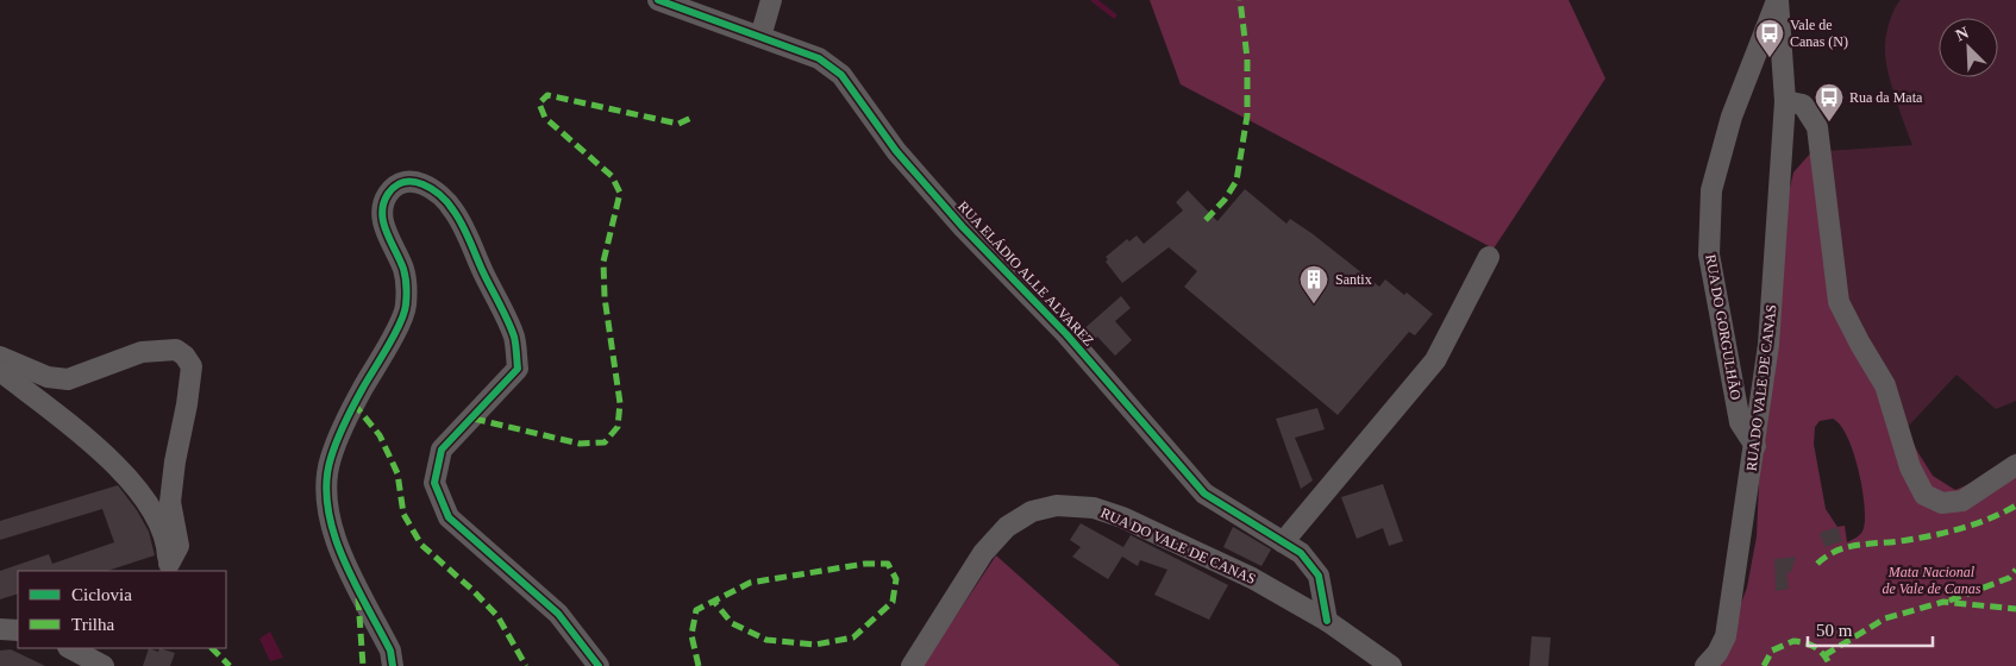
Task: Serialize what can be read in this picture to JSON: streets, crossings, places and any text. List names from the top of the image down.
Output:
{
  "streets": {
    "street": ["RUA ELÁDIO ALLE ALVAREZ", "RUA DO GORGULHÃO", "RUA DO VALE DE CANAS"]
  },
  "crossings": [
    ["RUA ELÁDIO ALLE ALVAREZ", "RUA DO VALE DE CANAS"],
    ["RUA DO GORGULHÃO", "RUA DO VALE DE CANAS"]
  ],
  "parks": ["Mata Nacional de Vale de Canas"],
  "places": {
    "bus stop": ["Vale de Canas (N)", "Rua da Mata"],
    "building": ["Santix"]
  },
  "legend": ["Ciclovia", "Trilha"],
  "scale_bar": "50 m",
  "north": "top left"
}
